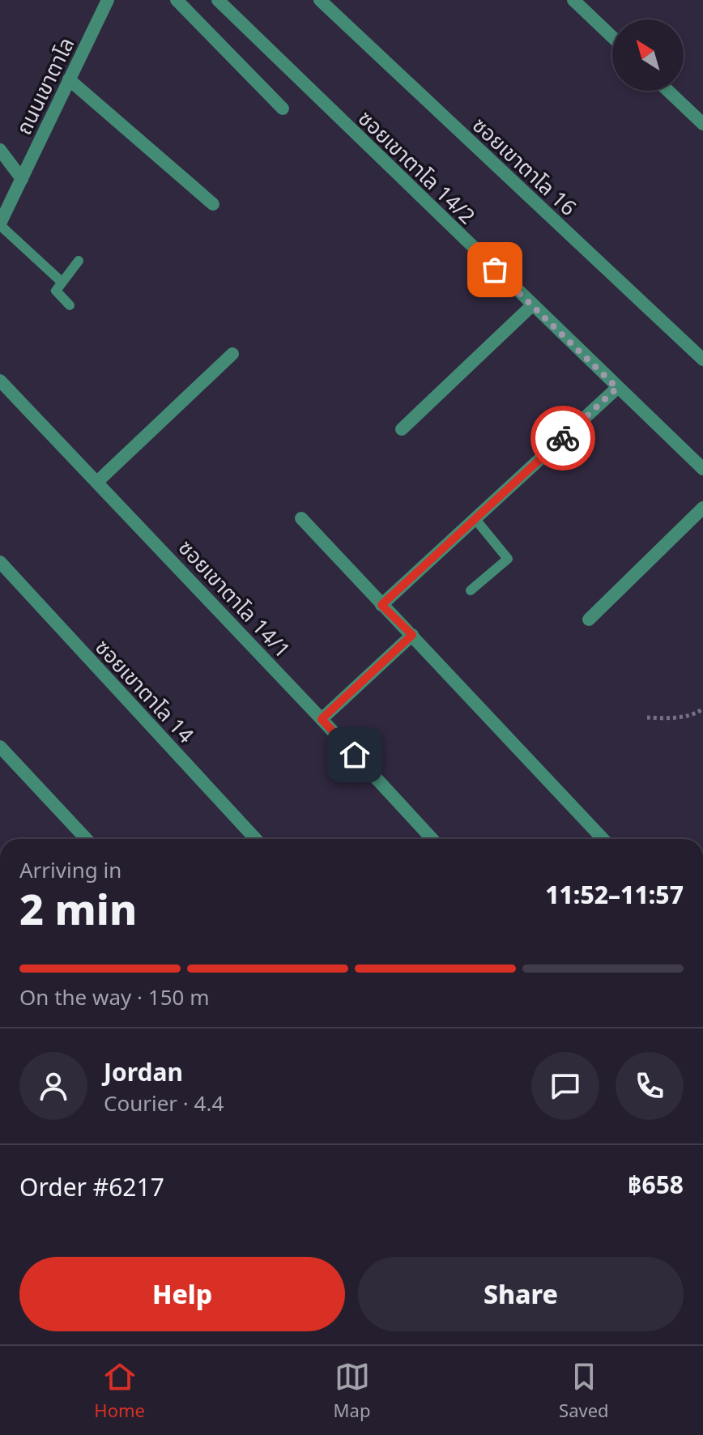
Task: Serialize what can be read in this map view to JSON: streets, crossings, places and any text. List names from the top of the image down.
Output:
{
  "streets": {
    "street": [
      "ถนนเขาตาโล",
      "ซอยเขาตาโล 16",
      "ซอยเขาตาโล 14/2",
      "ซอยเขาตาโล 14/1",
      "ซอยเขาตาโล 14"
    ]
  },
  "north": "top left",
  "page": {
    "heading": ["2 min", "Arriving in", "11:52–11:57"],
    "panel": [
      "Jordan",
      "Courier · 4.4",
      "Order #6217",
      "฿658"
    ],
    "bar": "On the way · 150 m",
    "buttons": ["Help", "Share"],
    "tabs": ["Home", "Map", "Saved"]
  }
}
